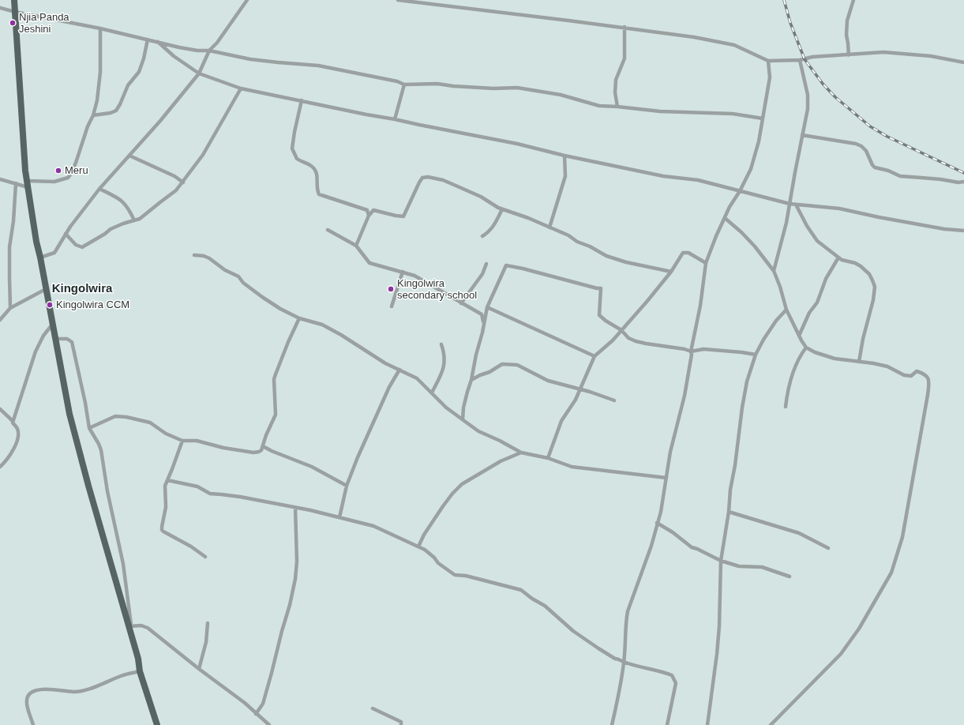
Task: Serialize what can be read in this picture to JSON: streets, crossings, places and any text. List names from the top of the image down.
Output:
{
  "districts": ["Kingolwira"],
  "places": [
    "Njia Panda Jeshini",
    "Meru",
    "Kingolwira secondary school",
    "Kingolwira CCM"
  ]
}
